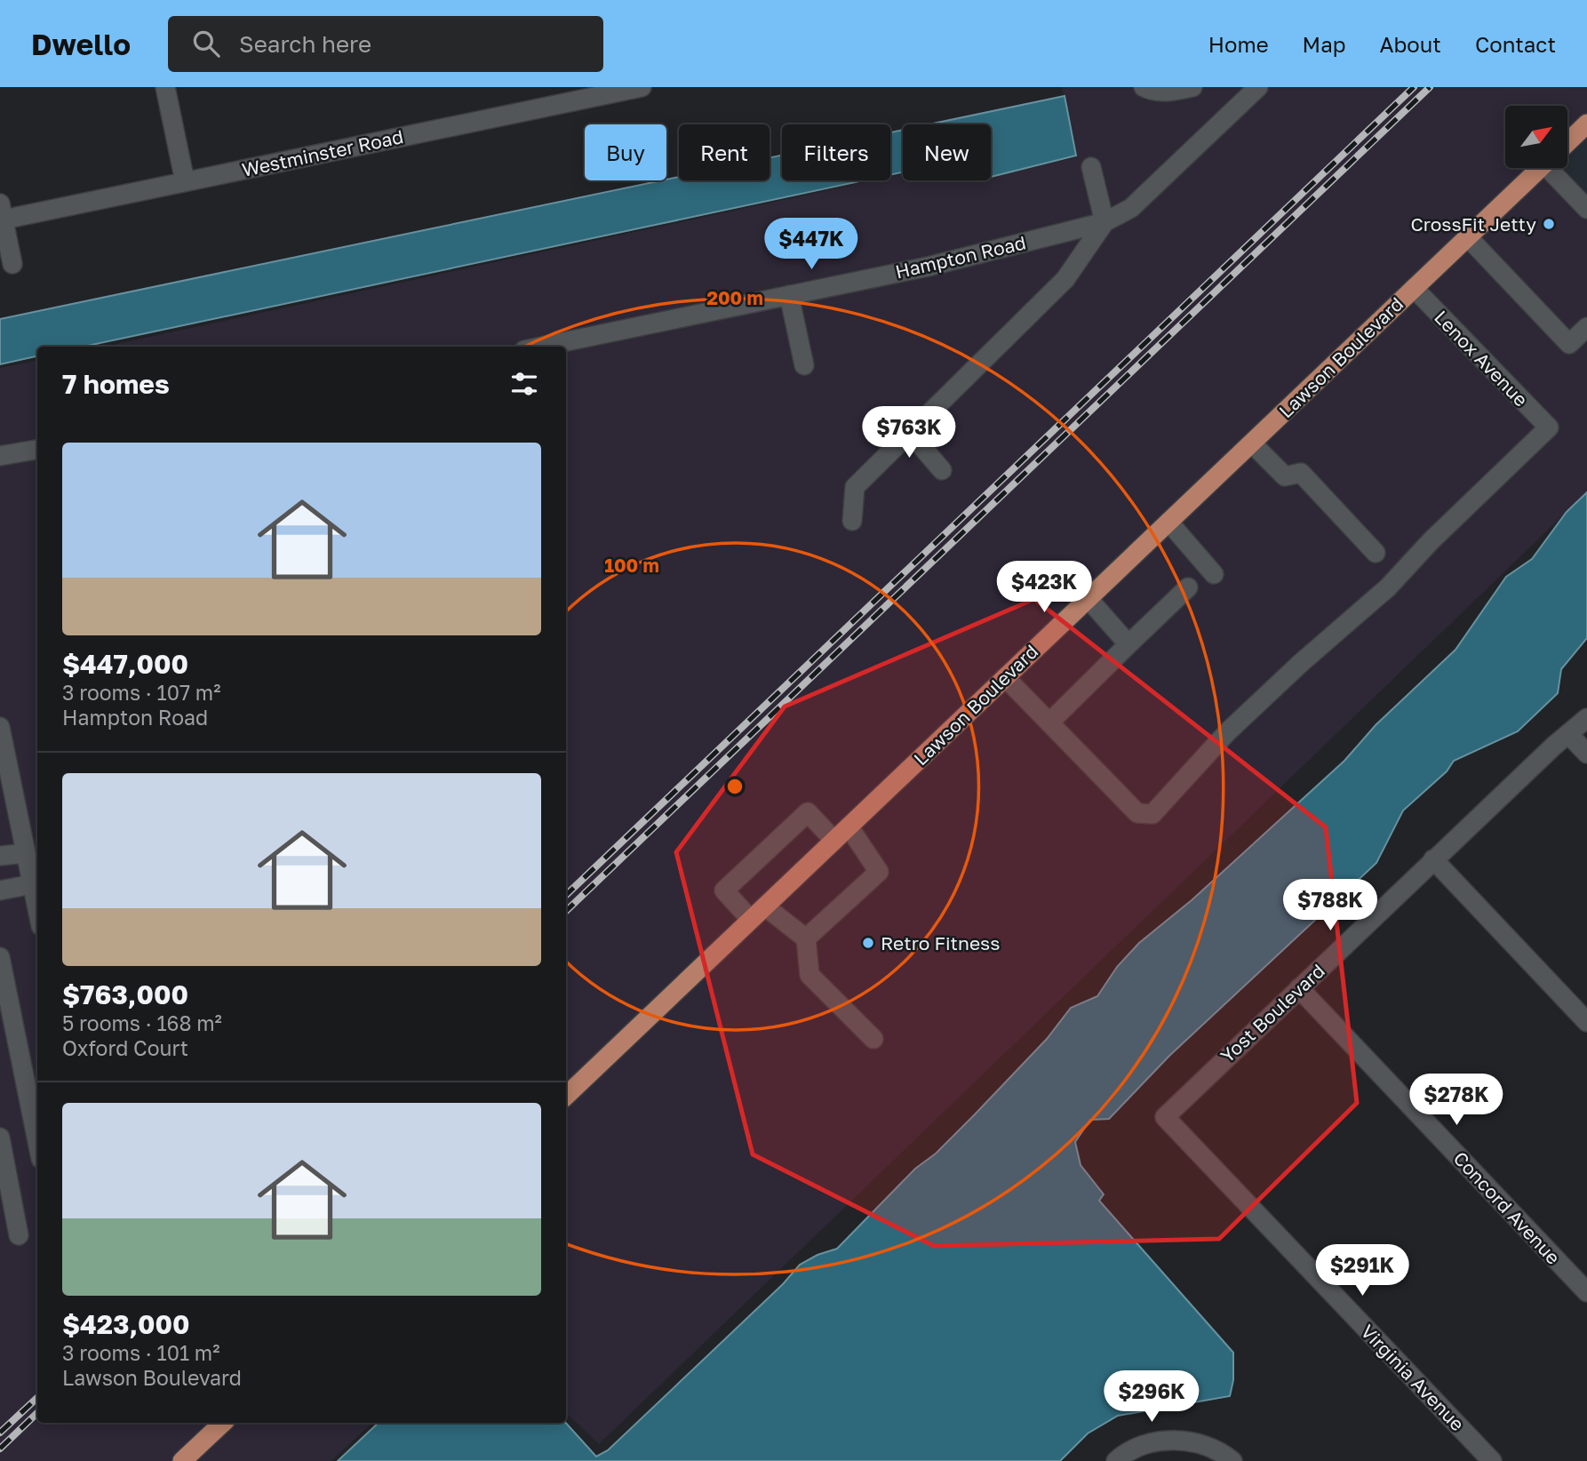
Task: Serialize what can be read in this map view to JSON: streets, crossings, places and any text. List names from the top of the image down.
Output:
{
  "streets": {
    "main road": ["Lawson Boulevard"],
    "street": [
      "Westminster Road",
      "Hampton Road",
      "Lenox Avenue",
      "Yost Boulevard",
      "Concord Avenue",
      "Virginia Avenue"
    ]
  },
  "crossings": [
    ["Lawson Boulevard", "Lenox Avenue"],
    ["Yost Boulevard", "Concord Avenue"],
    ["Yost Boulevard", "Virginia Avenue"]
  ],
  "places": ["CrossFit Jetty", "Retro Fitness"],
  "north": "top right",
  "page": {
    "header": "Dwello",
    "search": "Search here",
    "nav": [
      "Home",
      "Map",
      "About",
      "Contact"
    ],
    "chip": [
      "Buy",
      "Rent",
      "Filters",
      "New"
    ],
    "price": [
      "$447K",
      "$763K",
      "$423K",
      "$788K",
      "$278K",
      "$291K",
      "$296K"
    ],
    "heading": "7 homes",
    "list": [
      {
        "name": "$447,000",
        "note": "3 rooms · 107 m² · Hampton Road"
      },
      {
        "name": "$763,000",
        "note": "5 rooms · 168 m² · Oxford Court"
      },
      {
        "name": "$423,000",
        "note": "3 rooms · 101 m² · Lawson Boulevard"
      }
    ]
  },
  "rings": ["200 m", "100 m"]
}
